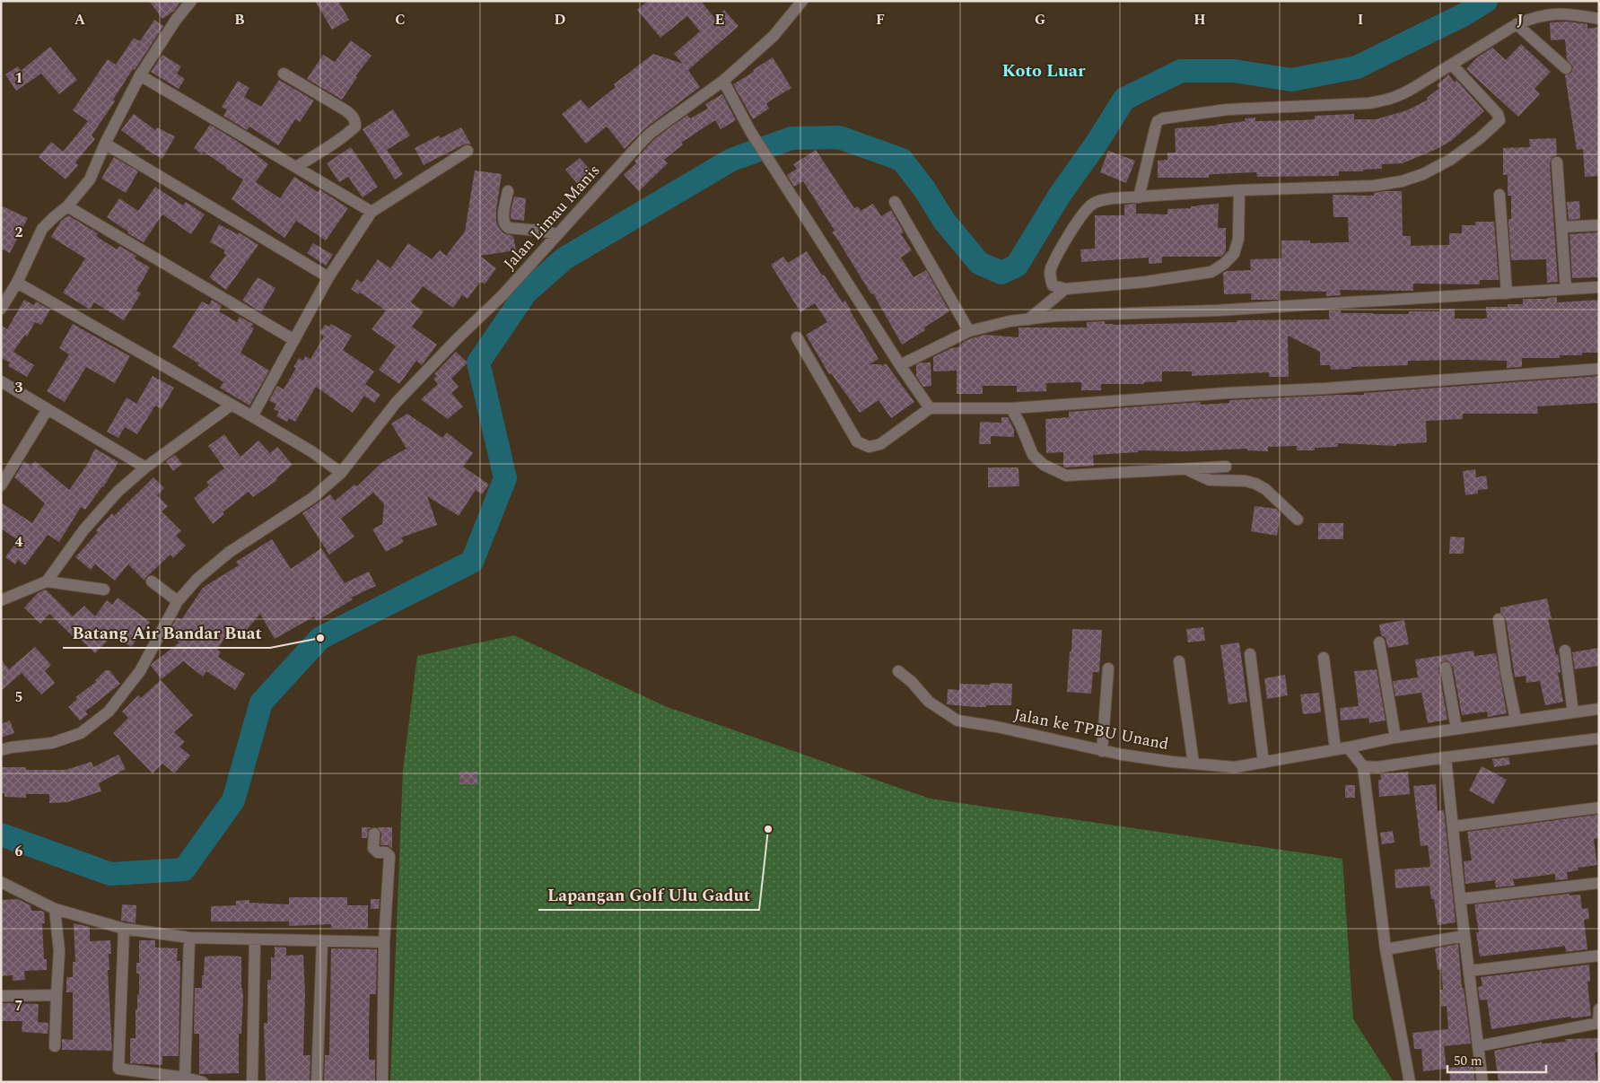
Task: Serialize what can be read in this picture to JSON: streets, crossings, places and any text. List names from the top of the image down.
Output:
{
  "streets": {
    "street": ["Jalan Limau Manis", "Jalan ke TPBU Unand"]
  },
  "districts": ["Koto Luar"],
  "places": ["Batang Air Bandar Buat", "Lapangan Golf Ulu Gadut"],
  "scale_bar": "50 m",
  "grid": {
    "columns": [
      "A",
      "B",
      "C",
      "D",
      "E",
      "F",
      "G",
      "H",
      "I",
      "J"
    ],
    "rows": [
      "1",
      "2",
      "3",
      "4",
      "5",
      "6",
      "7"
    ]
  }
}
